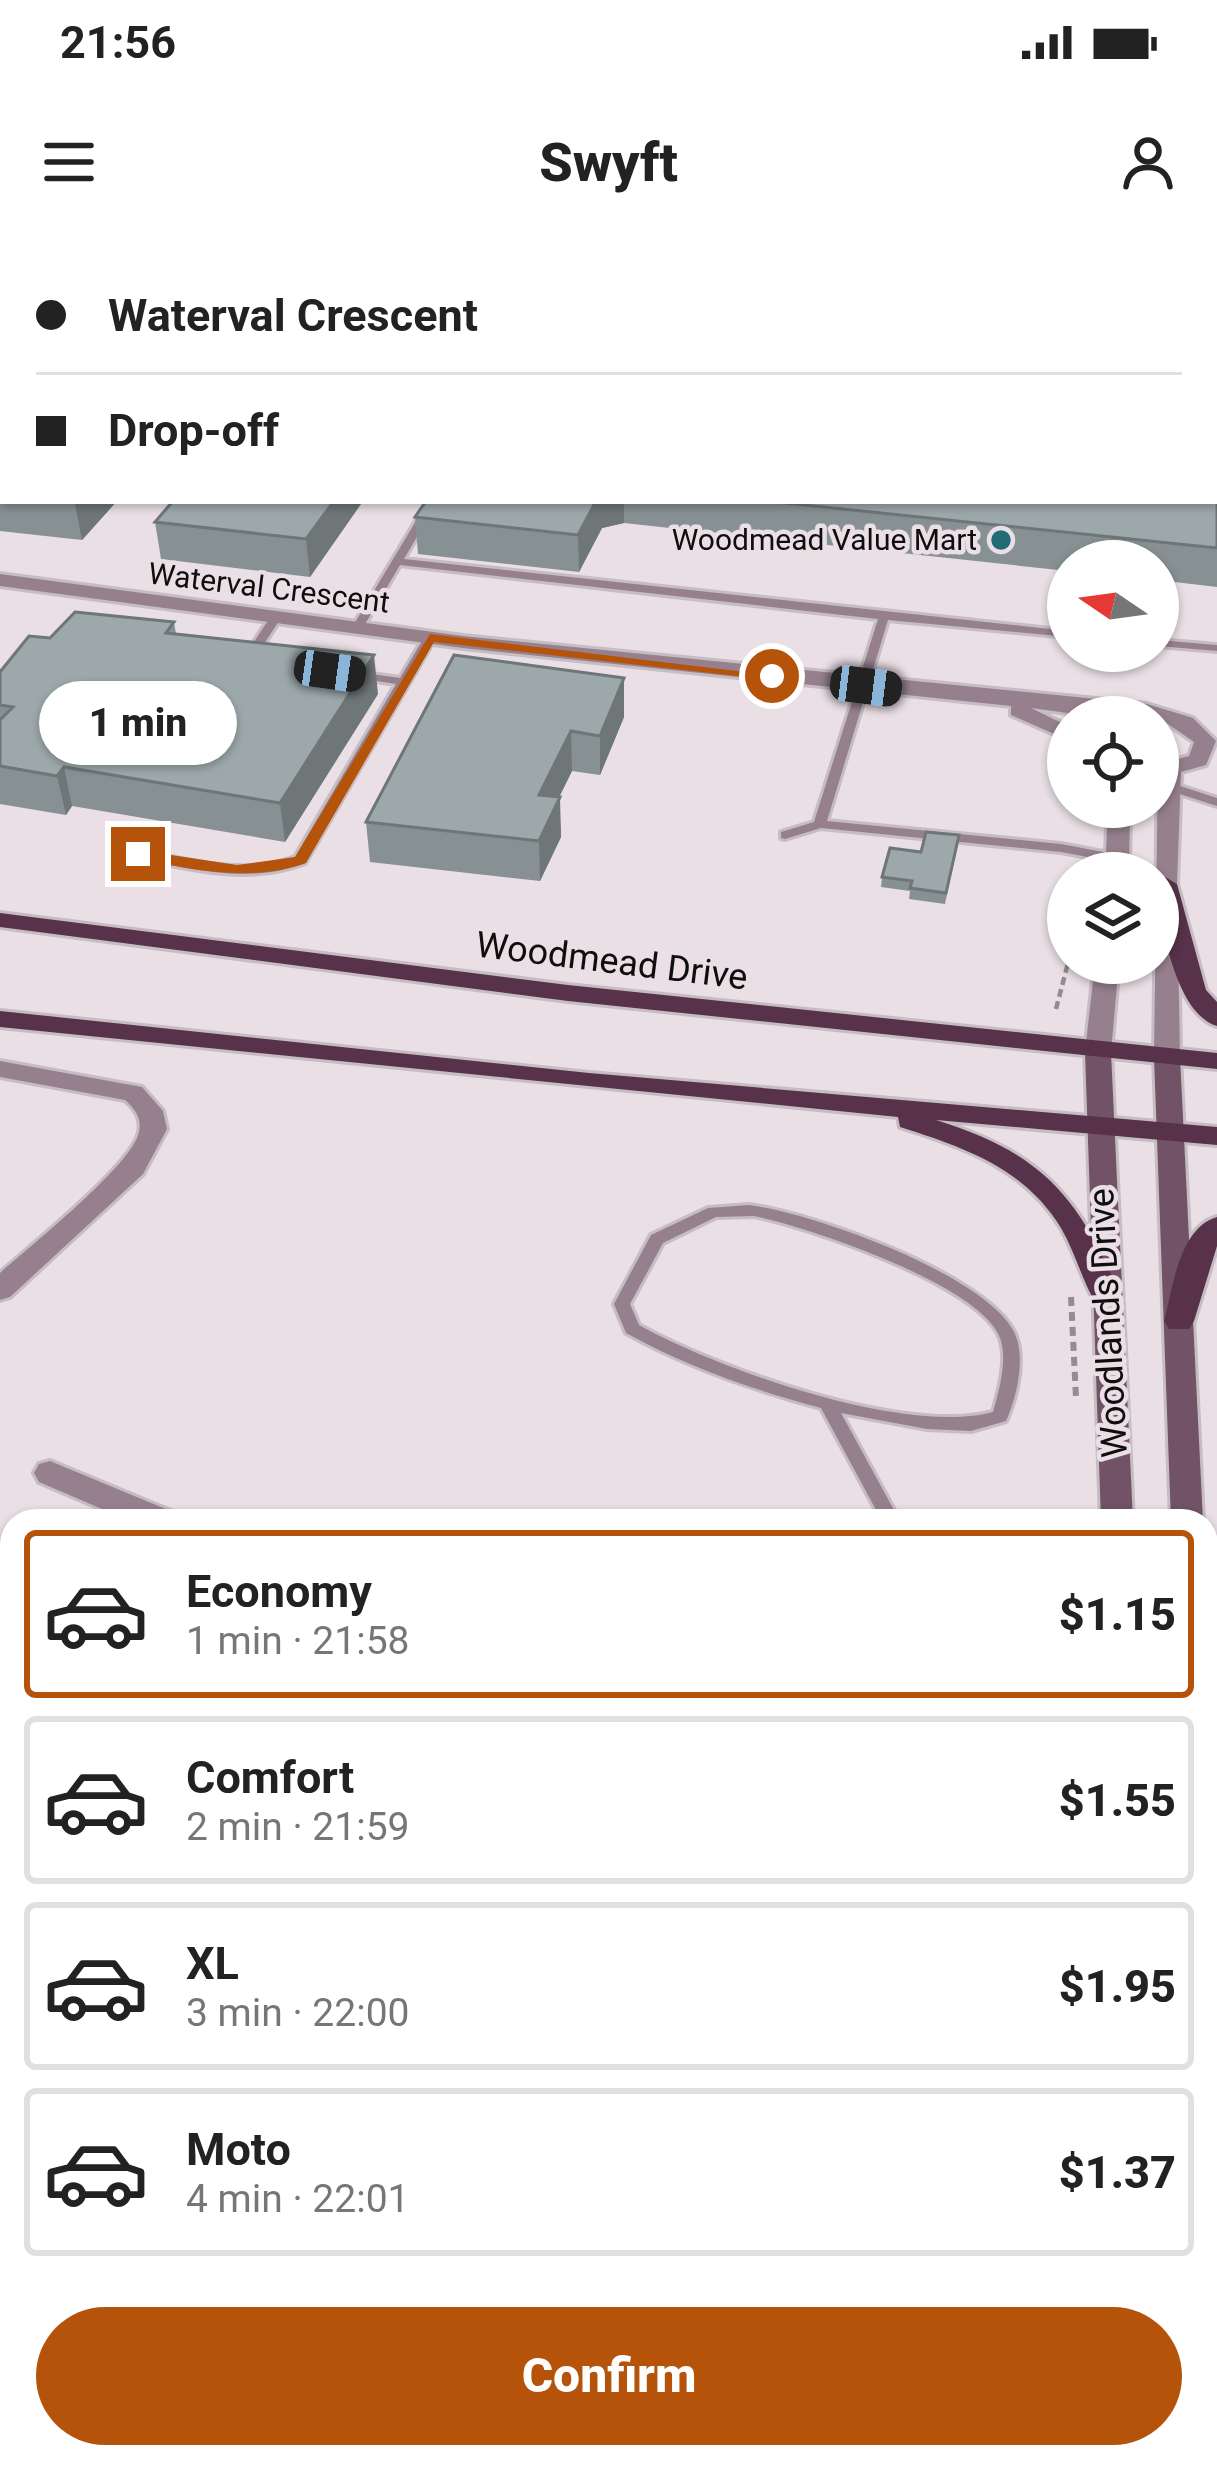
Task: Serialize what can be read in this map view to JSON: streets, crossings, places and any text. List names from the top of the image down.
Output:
{
  "streets": {
    "main road": ["Woodmead Drive", "Woodlands Drive"],
    "street": ["Waterval Crescent"]
  },
  "crossings": [
    ["Woodmead Drive", "Woodlands Drive"]
  ],
  "places": ["Woodmead Value Mart"],
  "north": "left",
  "page": {
    "status": "21:56",
    "header": "Swyft",
    "banner": ["Waterval Crescent", "Drop-off"],
    "bubble": "1 min",
    "list": [
      {
        "name": "Economy",
        "note": "1 min · 21:58",
        "value": "$1.15"
      },
      {
        "name": "Comfort",
        "note": "2 min · 21:59",
        "value": "$1.55"
      },
      {
        "name": "XL",
        "note": "3 min · 22:00",
        "value": "$1.95"
      },
      {
        "name": "Moto",
        "note": "4 min · 22:01",
        "value": "$1.37"
      }
    ],
    "buttons": "Confirm"
  }
}
